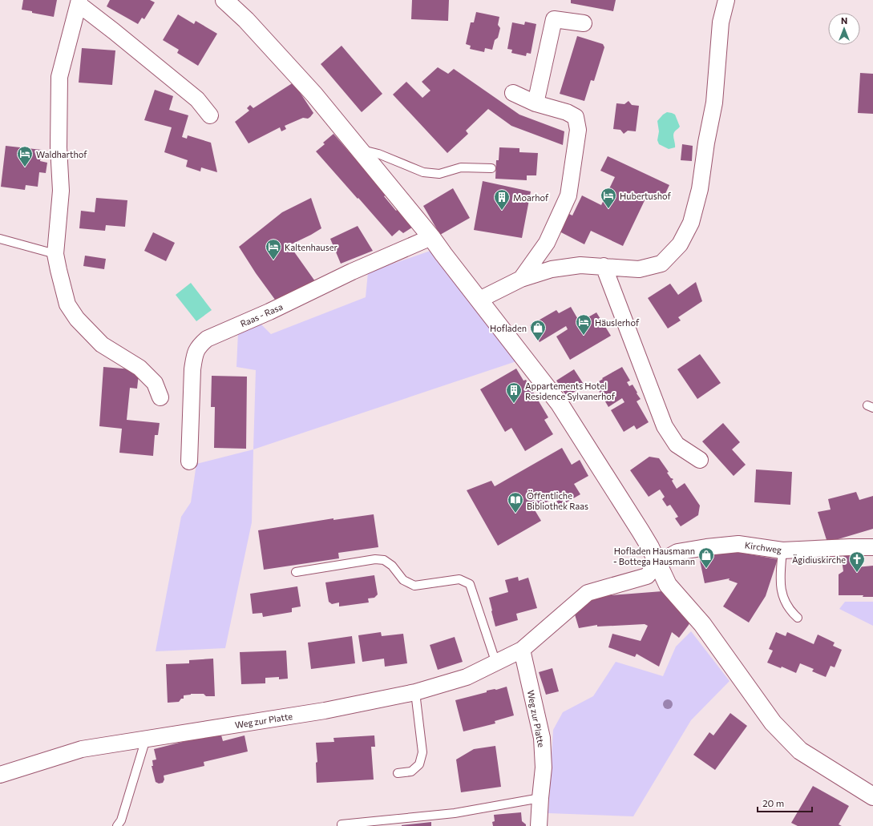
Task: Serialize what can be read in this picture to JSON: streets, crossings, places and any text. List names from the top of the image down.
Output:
{
  "streets": {
    "street": ["Raas - Rasa", "Kirchweg", "Weg zur Platte"]
  },
  "crossings": [
    ["Kirchweg", "Weg zur Platte"]
  ],
  "places": {
    "hotel": [
      "Waldharthof",
      "Hubertushof",
      "Kaltenhauser",
      "Häuslerhof"
    ],
    "building": ["Moarhof", "Appartements Hotel Residence Sylvanerhof"],
    "shop": ["Hofladen", "Hofladen Hausmann - Bottega Hausmann"],
    "library": ["Öffentliche Bibliothek Raas"],
    "church": ["Ägidiuskirche"]
  },
  "scale_bar": "20 m",
  "north": "top"
}
